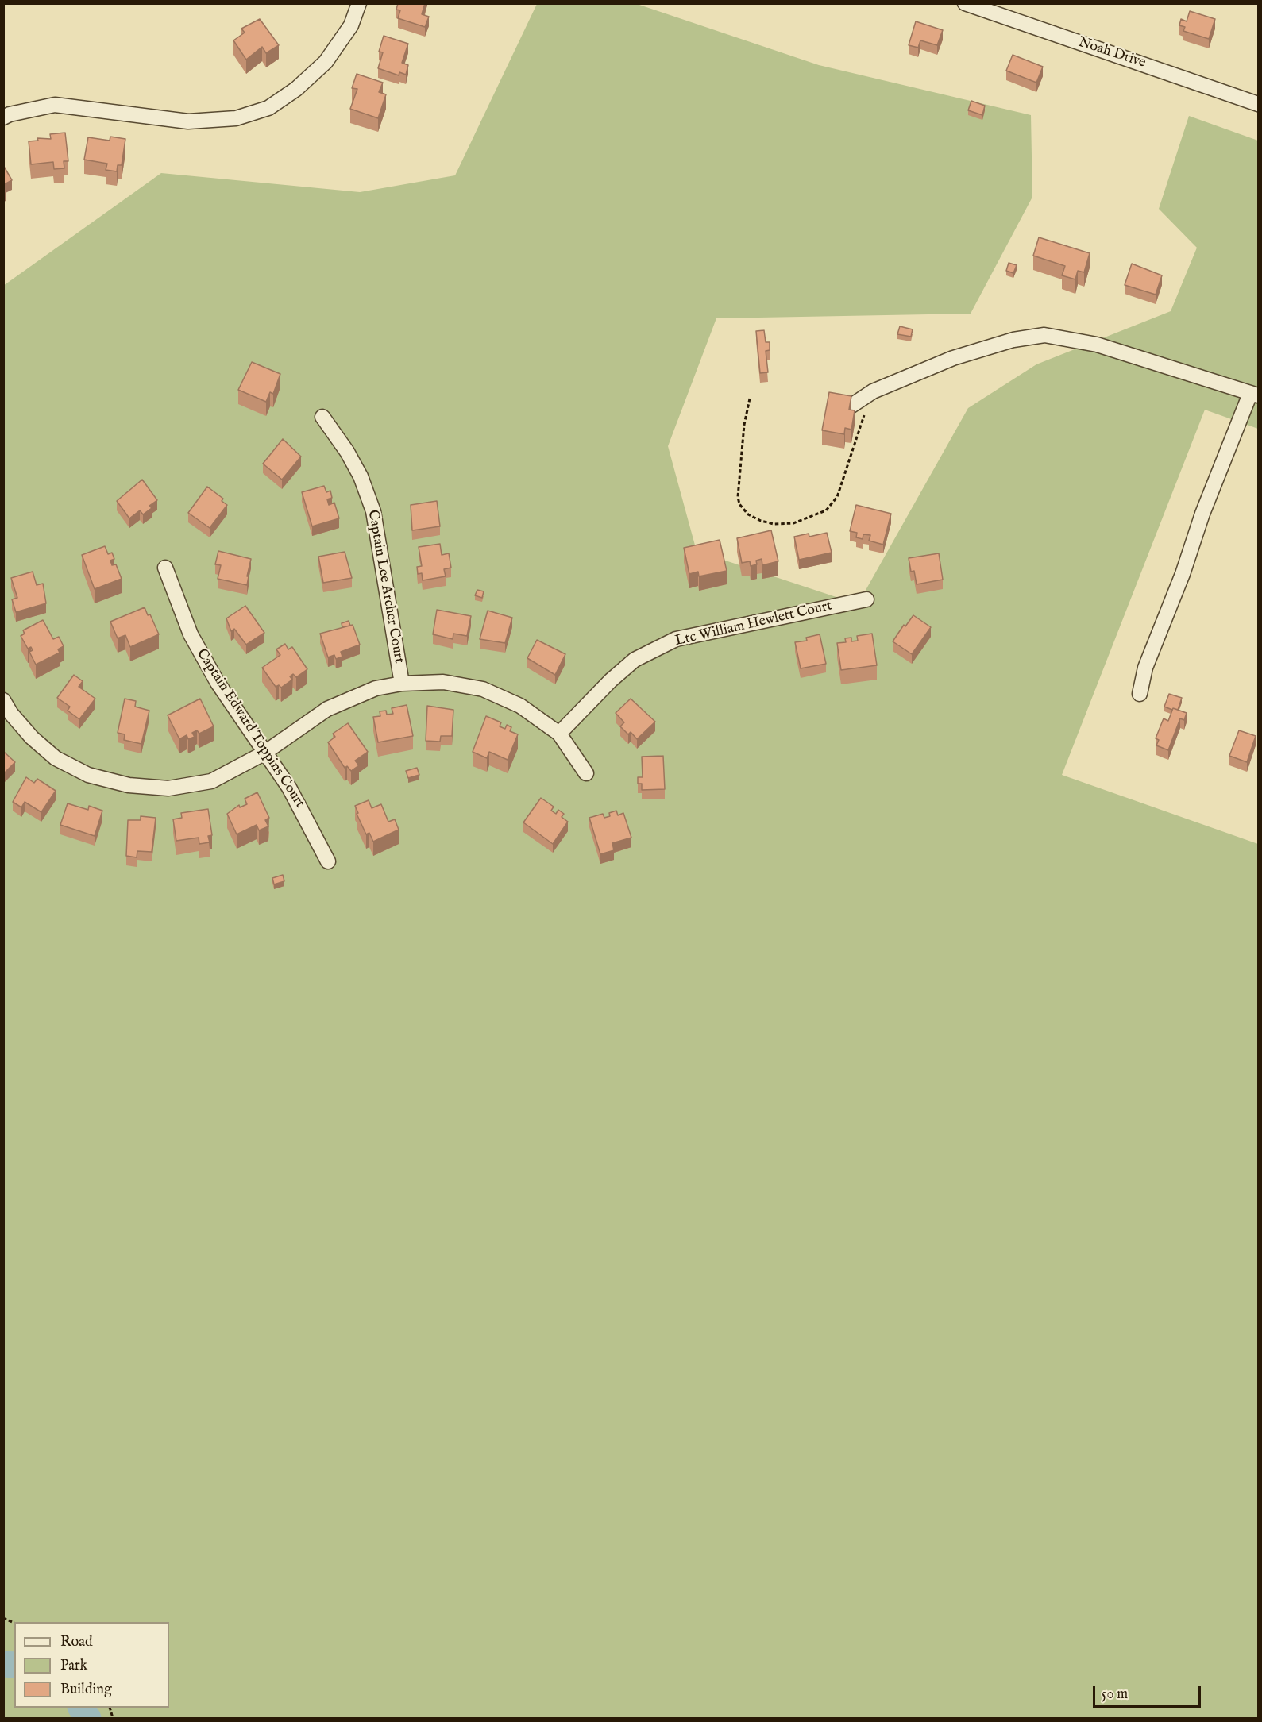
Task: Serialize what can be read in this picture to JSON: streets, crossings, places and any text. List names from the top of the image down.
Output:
{
  "streets": {
    "street": [
      "Noah Drive",
      "Captain Lee Archer Court",
      "Ltc William Hewlett Court",
      "Captain Edward Toppins Court"
    ]
  },
  "legend": ["Road", "Park", "Building"],
  "scale_bar": "50 m"
}
